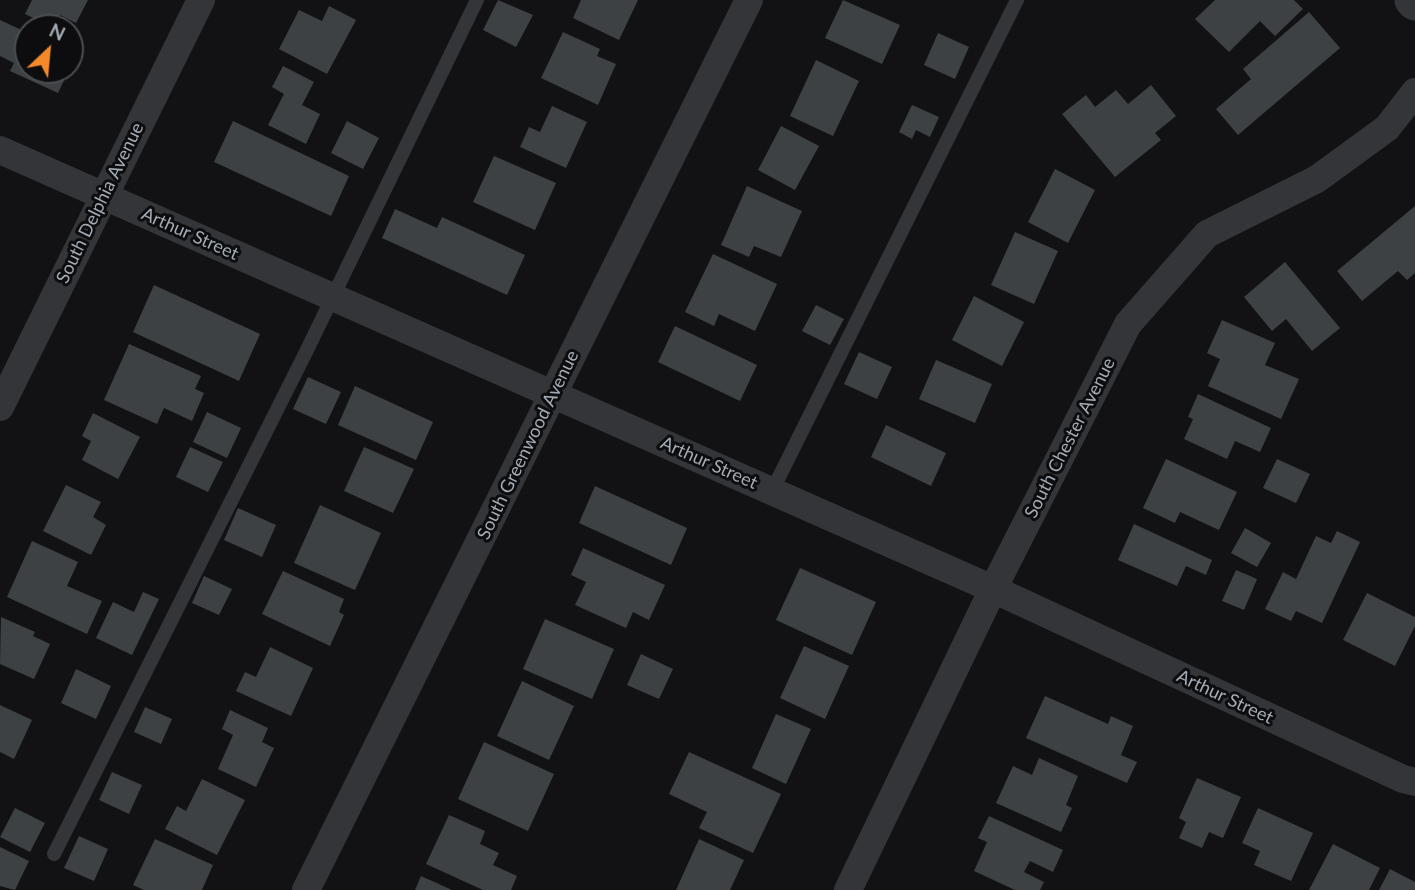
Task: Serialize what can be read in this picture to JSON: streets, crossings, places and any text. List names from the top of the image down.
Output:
{
  "streets": {
    "street": [
      "South Delphia Avenue",
      "Arthur Street",
      "South Chester Avenue",
      "South Greenwood Avenue"
    ]
  },
  "crossings": [
    ["South Delphia Avenue", "Arthur Street"],
    ["Arthur Street", "South Chester Avenue"],
    ["Arthur Street", "South Greenwood Avenue"]
  ],
  "north": "top right"
}
